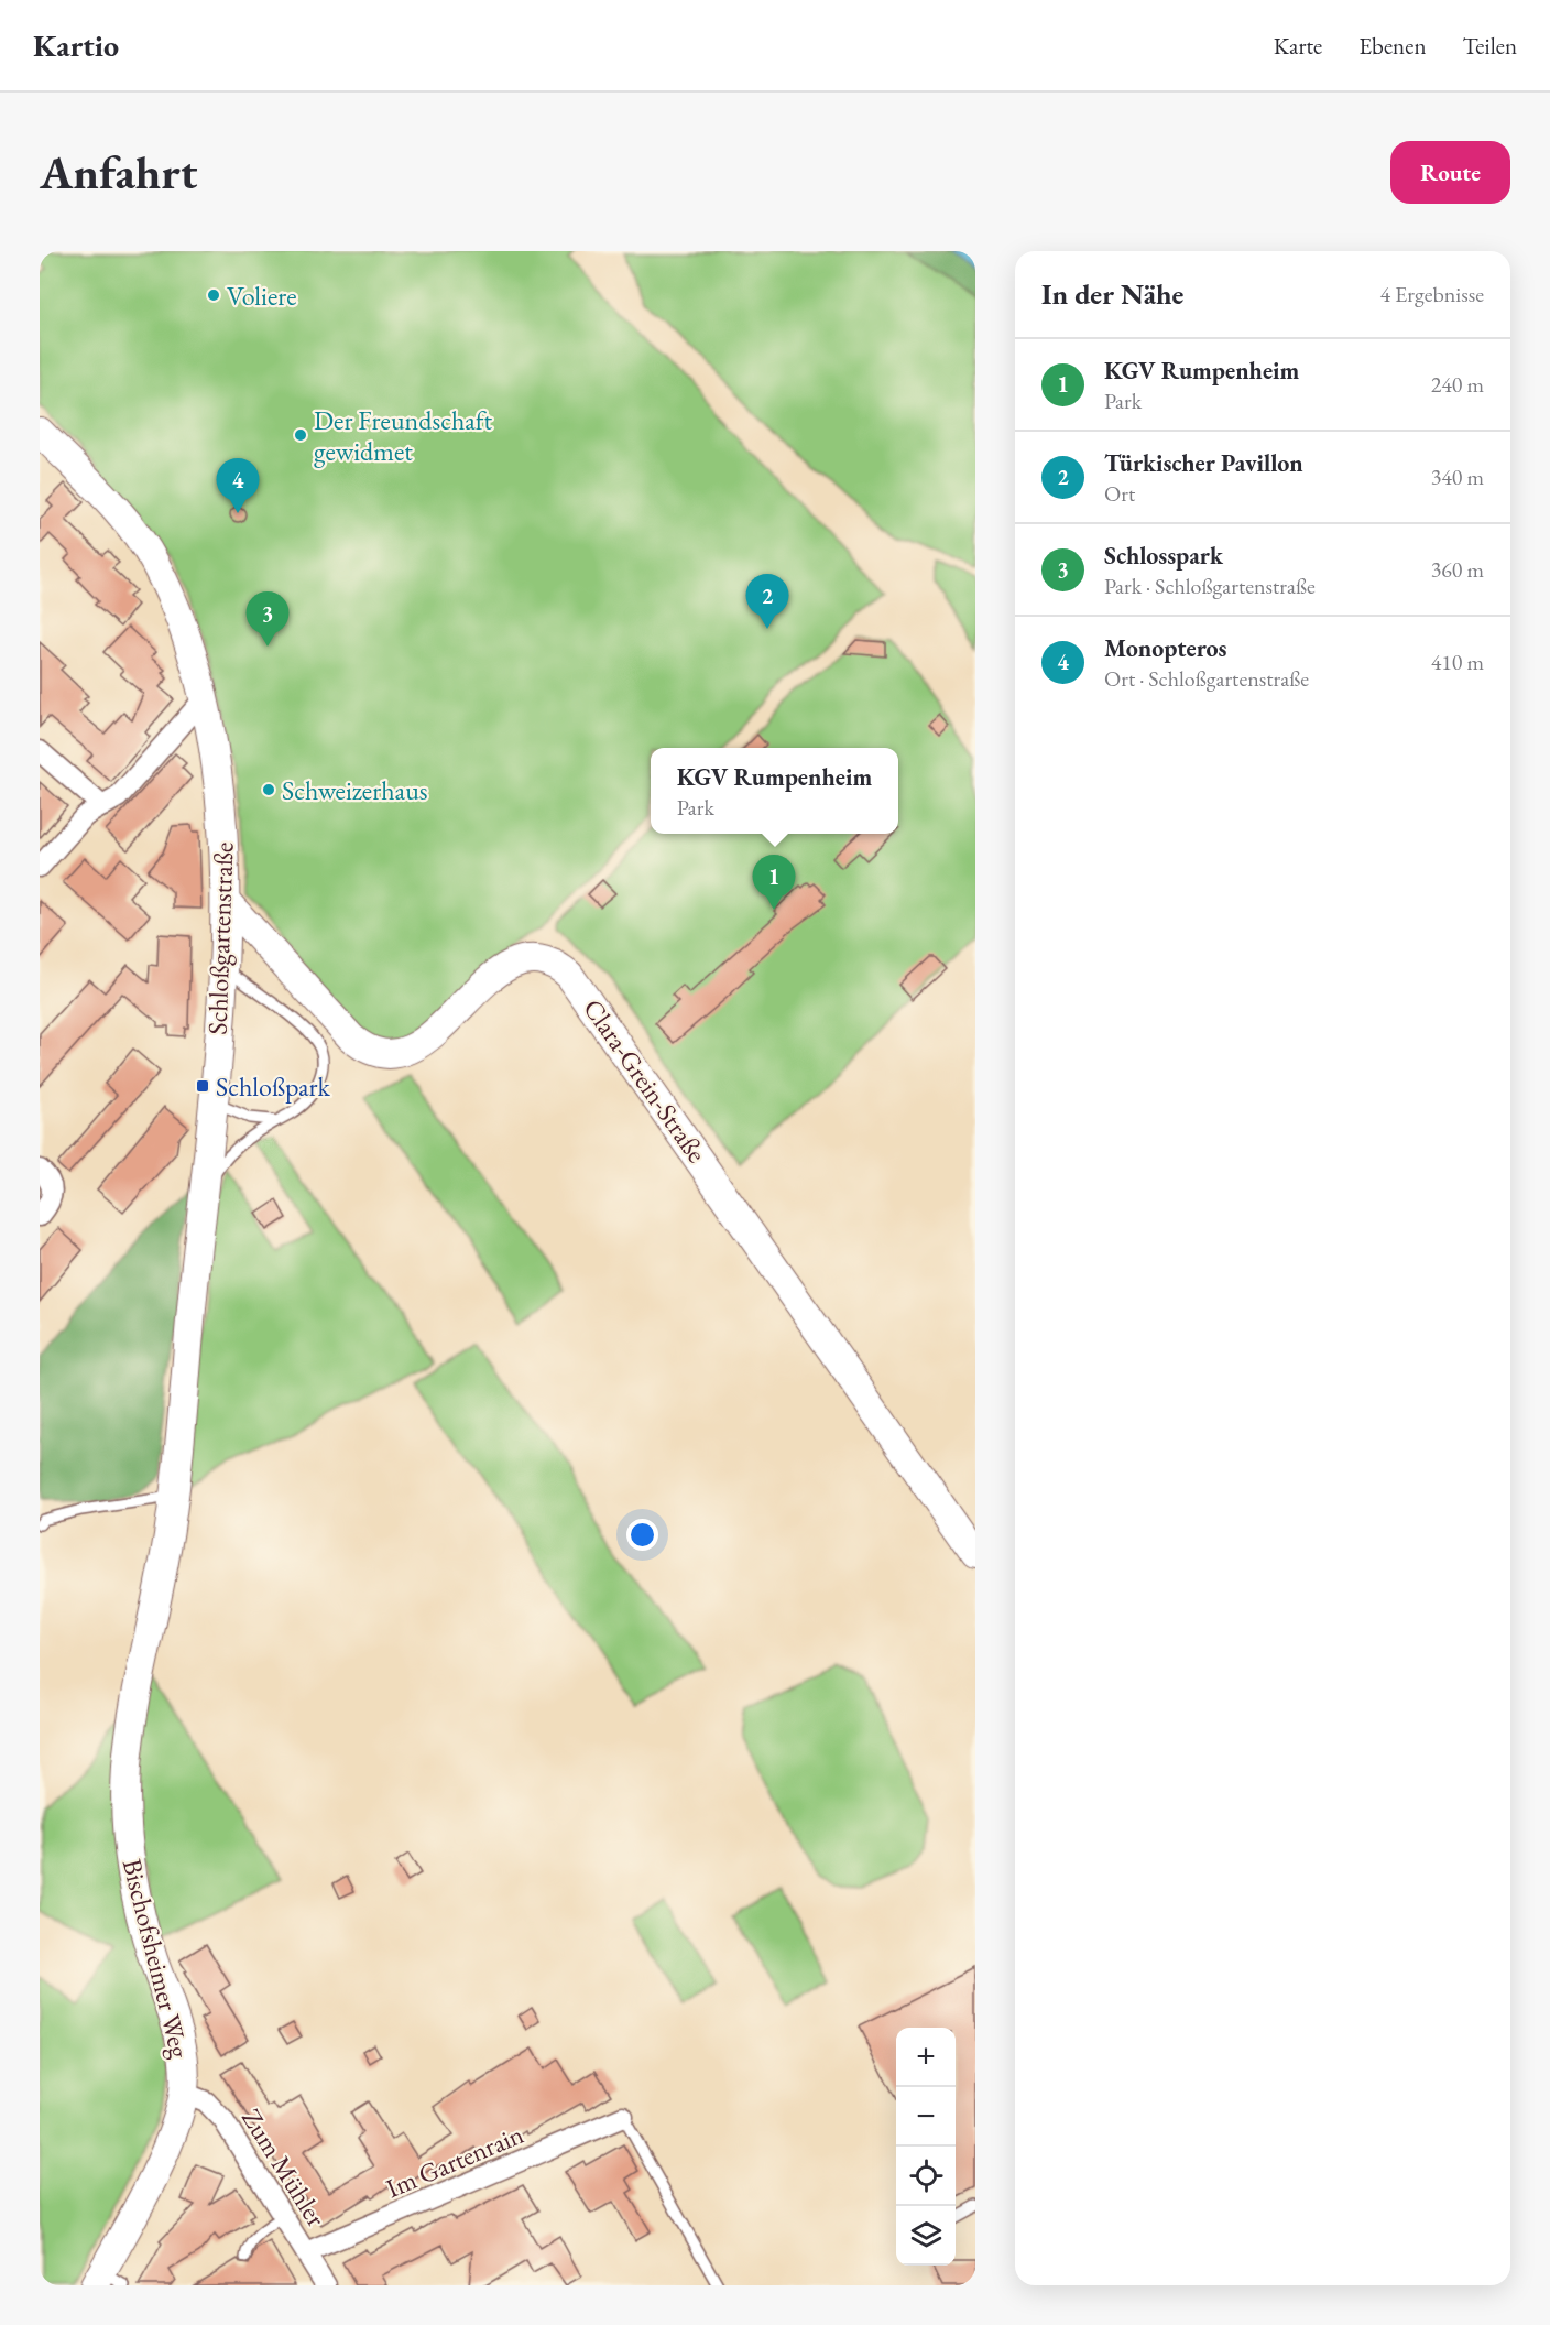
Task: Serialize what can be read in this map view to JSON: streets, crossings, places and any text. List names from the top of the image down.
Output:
{
  "streets": {
    "street": [
      "Schloßgartenstraße",
      "Clara-Grein-Straße",
      "Bischofsheimer Weg",
      "Im Gartenrain",
      "Zum Mühler"
    ]
  },
  "crossings": [
    ["Schloßgartenstraße", "Clara-Grein-Straße"],
    ["Schloßgartenstraße", "Bischofsheimer Weg"],
    ["Bischofsheimer Weg", "Zum Mühler"],
    ["Im Gartenrain", "Zum Mühler"]
  ],
  "places": {
    "other": ["Voliere", "Der Freundschaft gewidmet", "Schweizerhaus"],
    "transit": ["Schloßpark"]
  },
  "page": {
    "header": "Kartio",
    "nav": ["Karte", "Ebenen", "Teilen"],
    "buttons": "Route",
    "title": "Anfahrt",
    "heading": ["In der Nähe", "4 Ergebnisse"],
    "list": [
      {
        "mark": "1",
        "name": "KGV Rumpenheim",
        "note": "Park",
        "value": "240 m"
      },
      {
        "mark": "2",
        "name": "Türkischer Pavillon",
        "note": "Ort",
        "value": "340 m"
      },
      {
        "mark": "3",
        "name": "Schlosspark",
        "note": "Park · Schloßgartenstraße",
        "value": "360 m"
      },
      {
        "mark": "4",
        "name": "Monopteros",
        "note": "Ort · Schloßgartenstraße",
        "value": "410 m"
      }
    ],
    "pins": [
      "4",
      "2",
      "3",
      "1"
    ],
    "popup": ["KGV Rumpenheim", "Park"],
    "map_buttons": ["+", "−"]
  }
}
